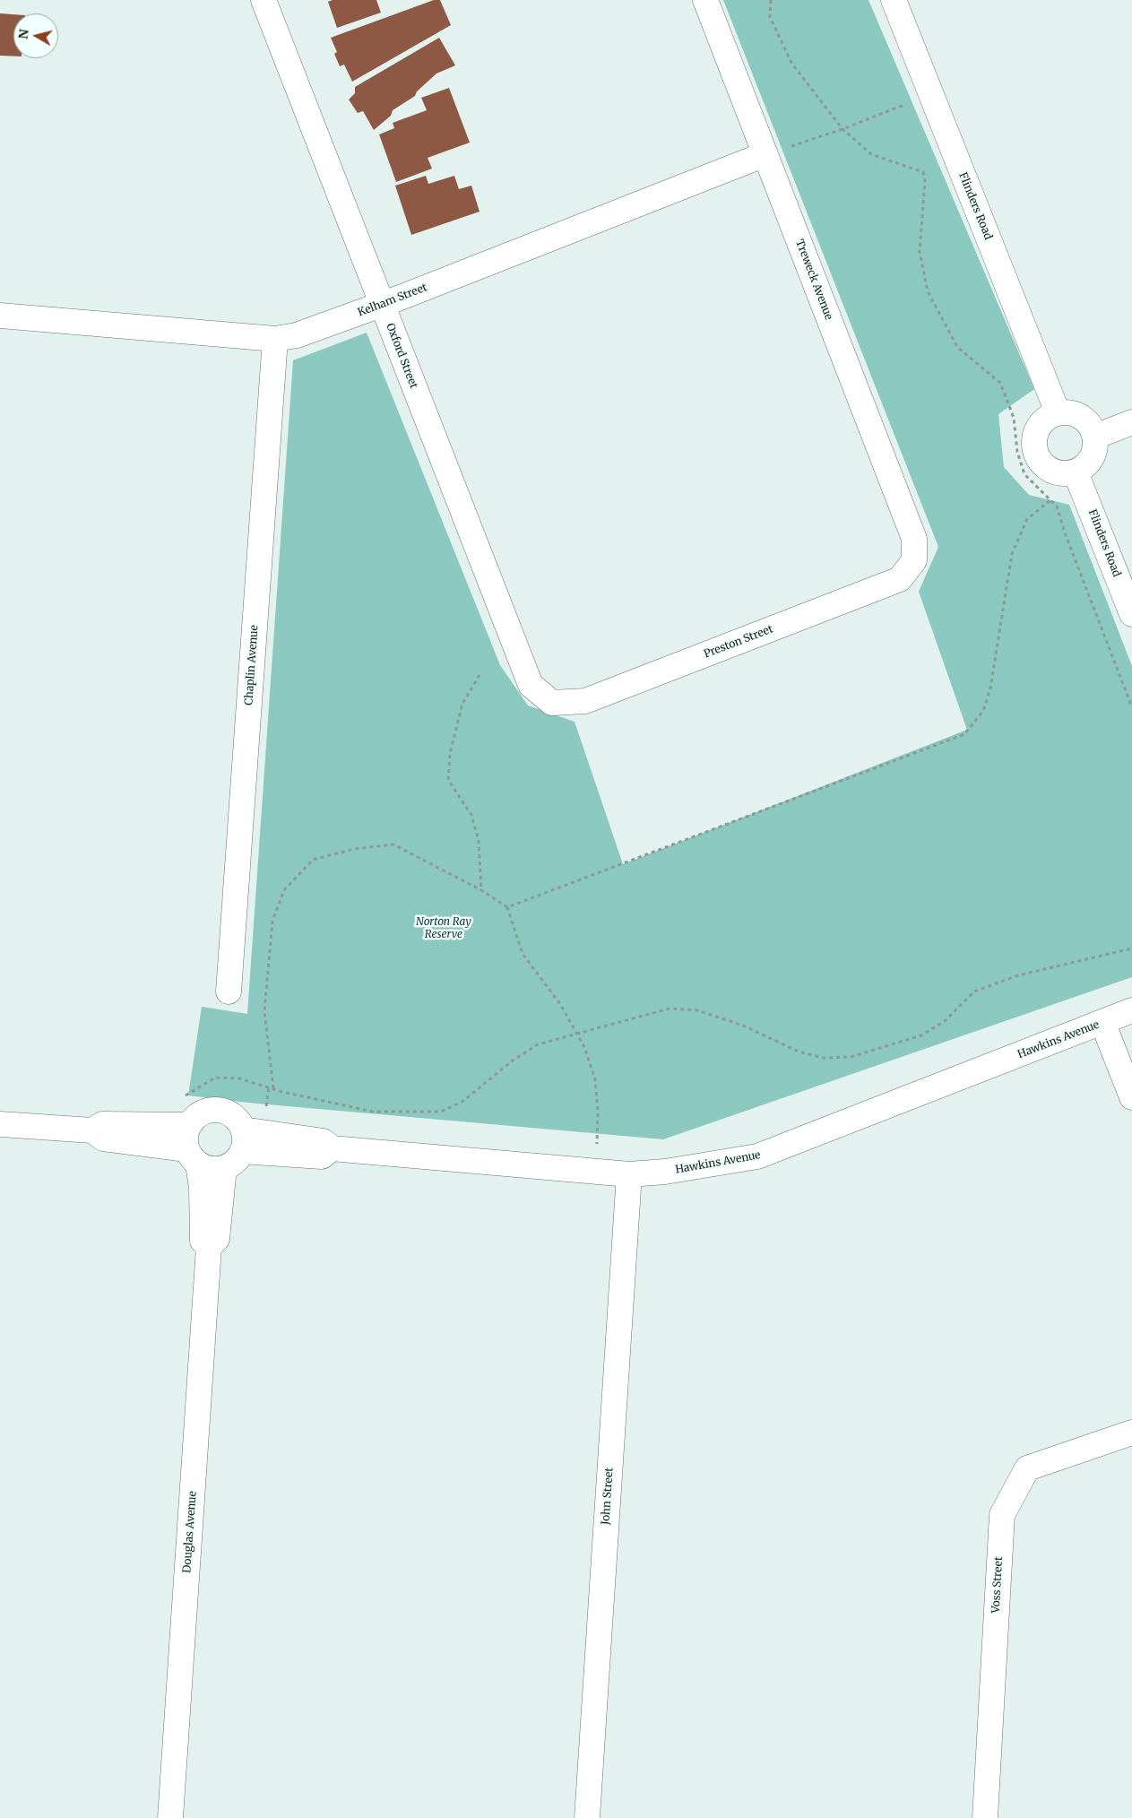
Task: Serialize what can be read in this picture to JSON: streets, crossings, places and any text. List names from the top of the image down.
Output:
{
  "streets": {
    "street": [
      "Flinders Road",
      "Treweck Avenue",
      "Kelham Street",
      "Oxford Street",
      "Preston Street",
      "Chaplin Avenue",
      "Hawkins Avenue",
      "John Street",
      "Douglas Avenue",
      "Voss Street"
    ]
  },
  "crossings": [
    ["Treweck Avenue", "Kelham Street"],
    ["Treweck Avenue", "Preston Street"],
    ["Kelham Street", "Oxford Street"],
    ["Kelham Street", "Chaplin Avenue"],
    ["Oxford Street", "Preston Street"],
    ["Hawkins Avenue", "John Street"],
    ["Hawkins Avenue", "Douglas Avenue"]
  ],
  "parks": ["Norton Ray Reserve"],
  "north": "left"
}
